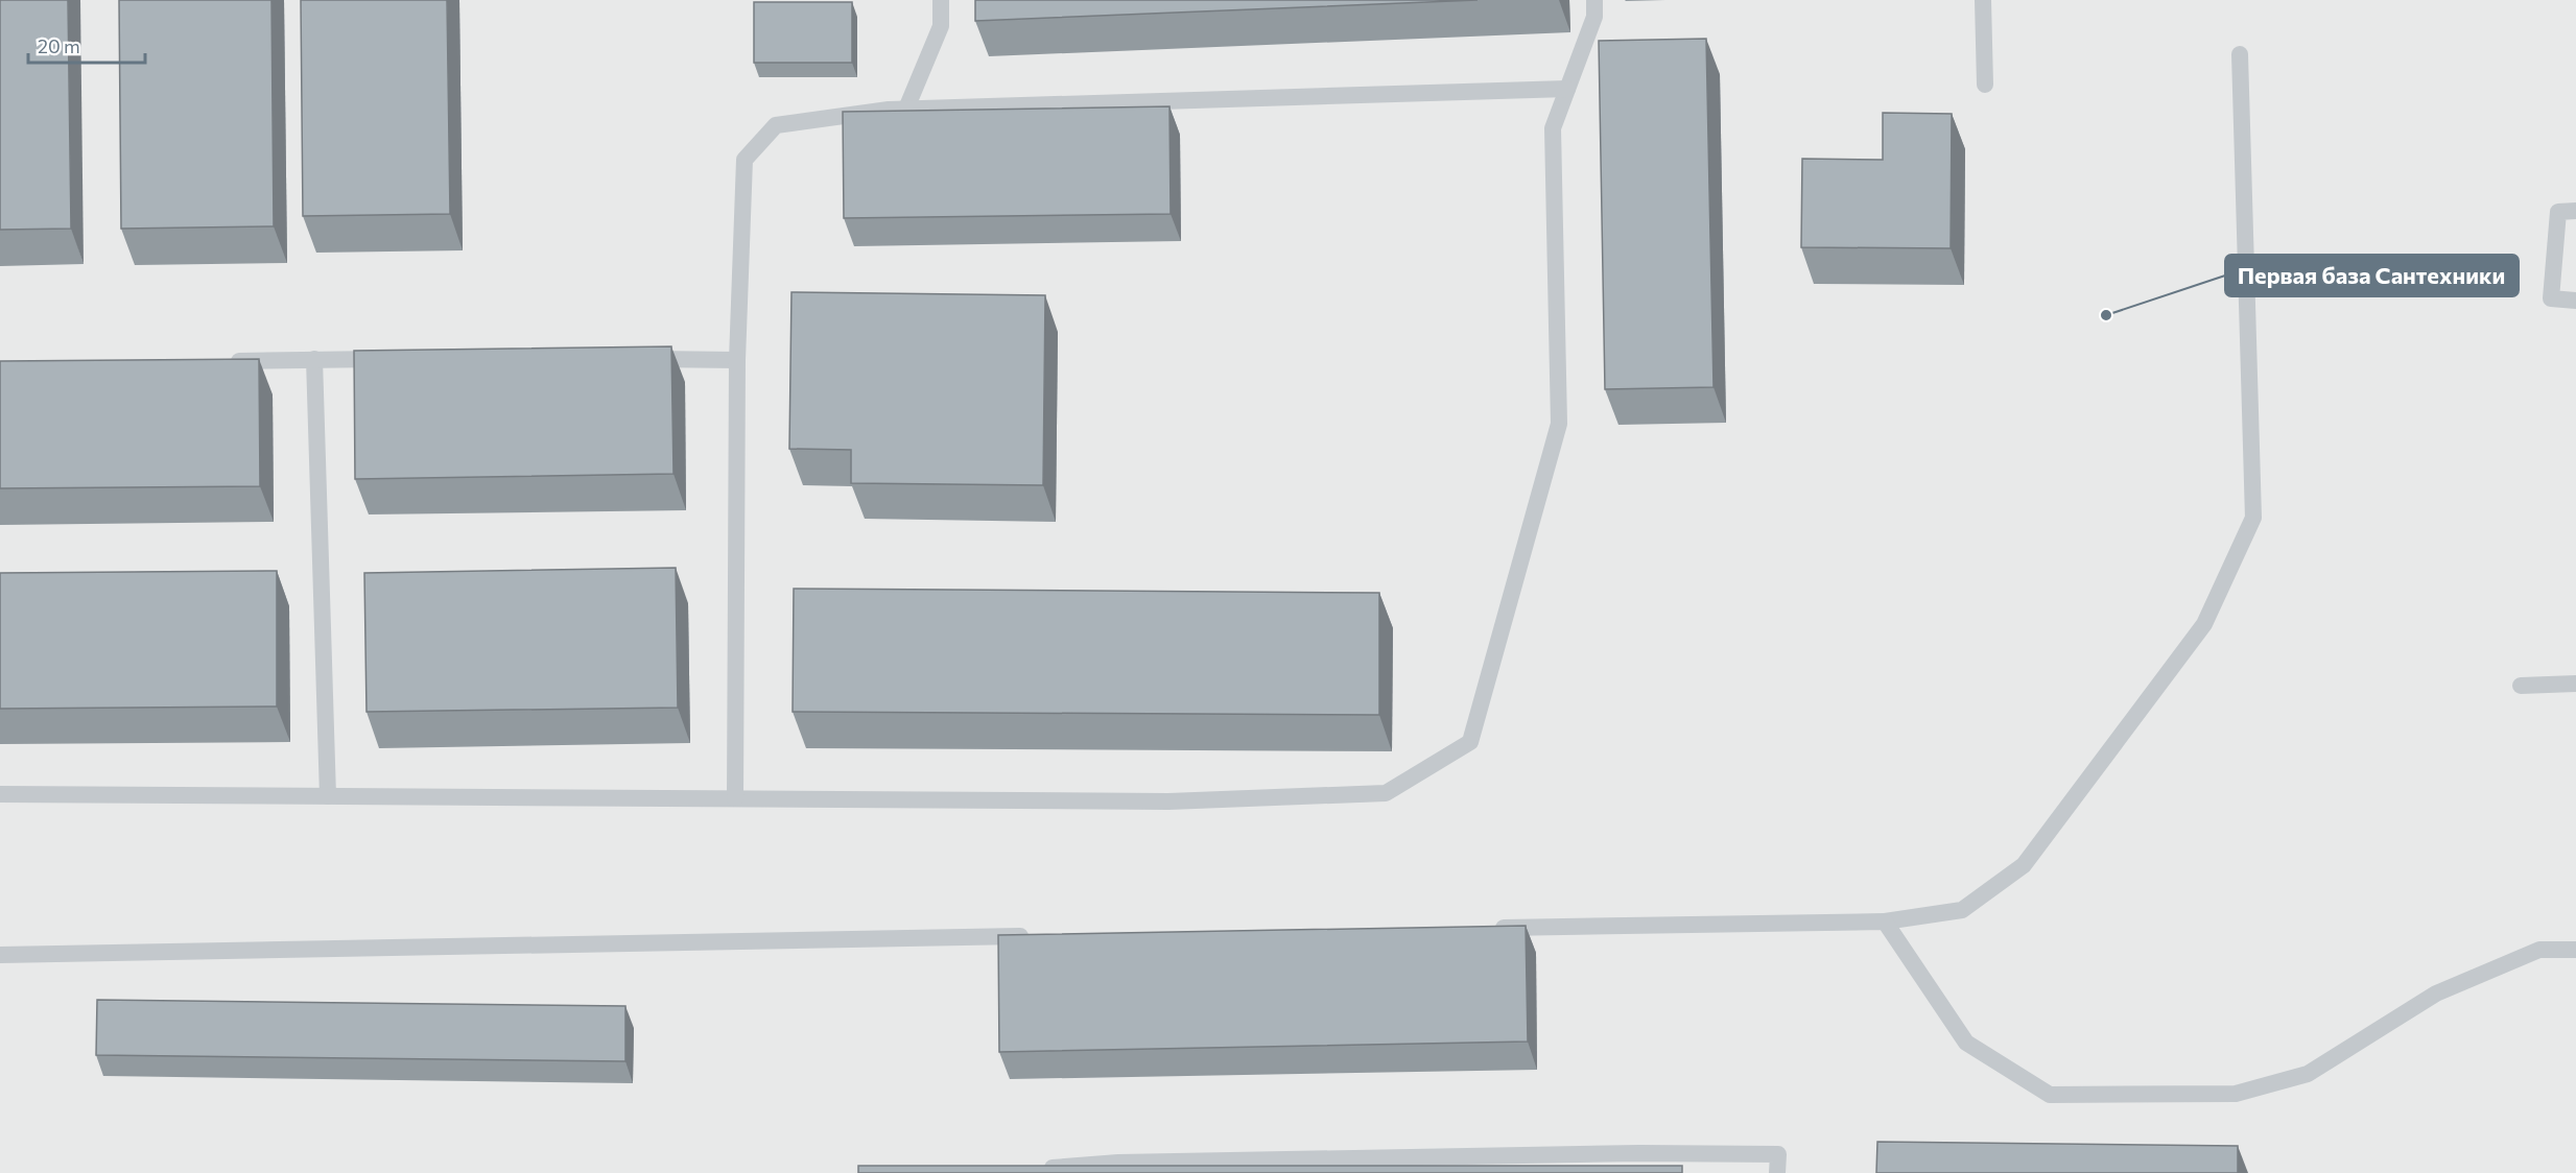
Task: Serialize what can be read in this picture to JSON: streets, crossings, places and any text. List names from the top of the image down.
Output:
{
  "places": ["Первая база Сантехники"],
  "scale_bar": "20 m"
}
